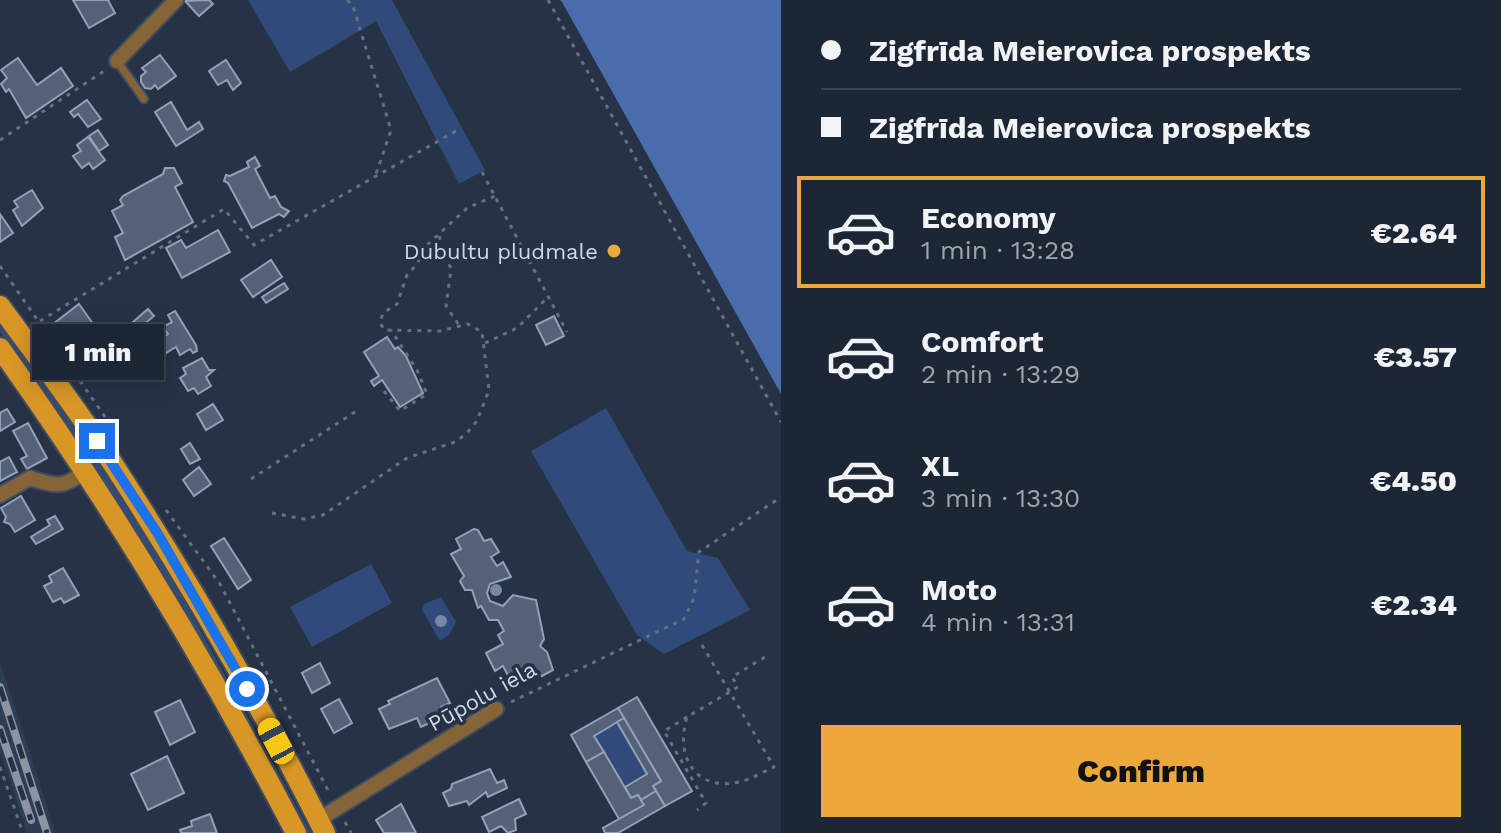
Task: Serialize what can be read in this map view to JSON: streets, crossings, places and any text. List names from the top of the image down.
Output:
{
  "streets": {
    "street": ["Pūpolu iela"]
  },
  "places": ["Dubultu pludmale"],
  "page": {
    "banner": ["Zigfrīda Meierovica prospekts", "Zigfrīda Meierovica prospekts"],
    "list": [
      {
        "name": "Economy",
        "note": "1 min · 13:28",
        "value": "€2.64"
      },
      {
        "name": "Comfort",
        "note": "2 min · 13:29",
        "value": "€3.57"
      },
      {
        "name": "XL",
        "note": "3 min · 13:30",
        "value": "€4.50"
      },
      {
        "name": "Moto",
        "note": "4 min · 13:31",
        "value": "€2.34"
      }
    ],
    "bubble": "1 min",
    "buttons": "Confirm"
  }
}
